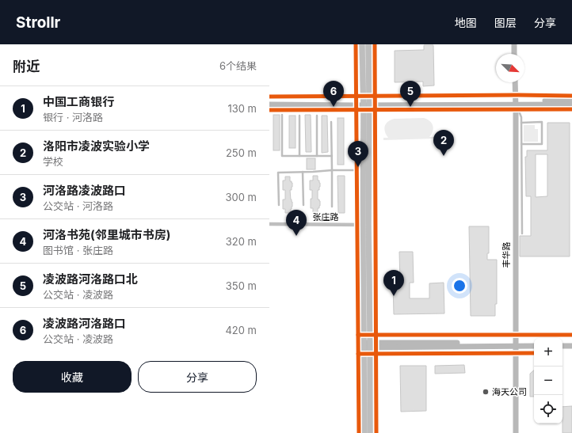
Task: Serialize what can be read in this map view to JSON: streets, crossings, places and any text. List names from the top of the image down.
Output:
{
  "streets": {
    "street": ["张庄路", "丰华路"]
  },
  "places": ["海天公司"],
  "north": "bottom right",
  "page": {
    "header": "Strollr",
    "nav": ["地图", "图层", "分享"],
    "heading": ["附近", "6个结果"],
    "pins": [
      "5",
      "6",
      "2",
      "3",
      "4",
      "1"
    ],
    "list": [
      {
        "mark": "1",
        "name": "中国工商银行",
        "note": "银行 · 河洛路",
        "value": "130 m"
      },
      {
        "mark": "2",
        "name": "洛阳市凌波实验小学",
        "note": "学校",
        "value": "250 m"
      },
      {
        "mark": "3",
        "name": "河洛路凌波路口",
        "note": "公交站 · 河洛路",
        "value": "300 m"
      },
      {
        "mark": "4",
        "name": "河洛书苑(邻里城市书房)",
        "note": "图书馆 · 张庄路",
        "value": "320 m"
      },
      {
        "mark": "5",
        "name": "凌波路河洛路口北",
        "note": "公交站 · 凌波路",
        "value": "350 m"
      },
      {
        "mark": "6",
        "name": "凌波路河洛路口",
        "note": "公交站 · 凌波路",
        "value": "420 m"
      }
    ],
    "map_buttons": ["+", "−"],
    "buttons": ["收藏", "分享"]
  }
}
